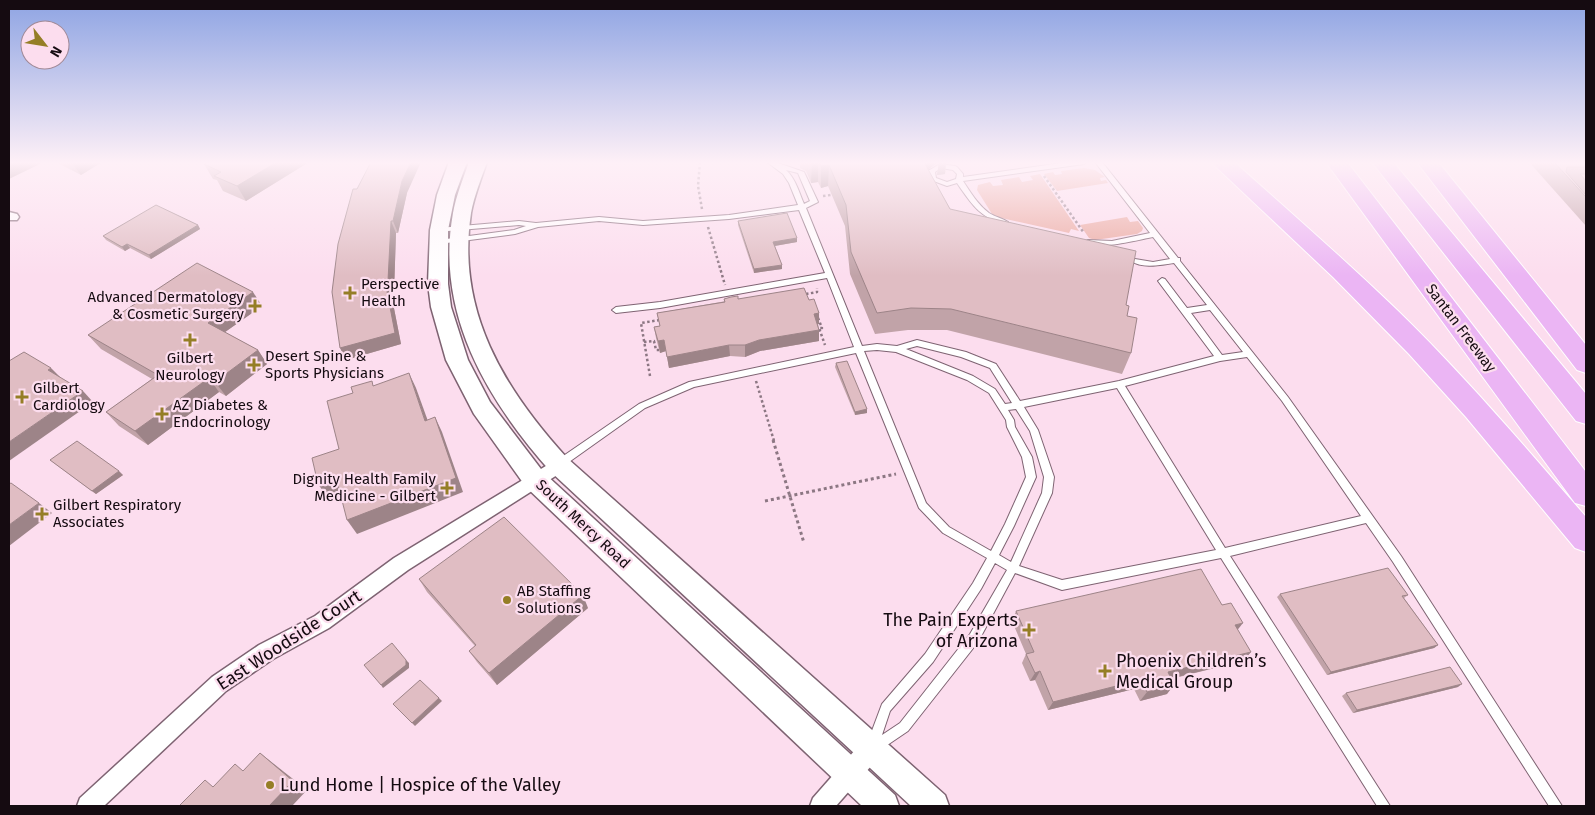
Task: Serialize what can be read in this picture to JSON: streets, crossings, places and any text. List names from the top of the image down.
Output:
{
  "streets": {
    "highway": ["Santan Freeway"],
    "main road": ["South Mercy Road"],
    "street": ["East Woodside Court"]
  },
  "crossings": [
    ["South Mercy Road", "East Woodside Court"]
  ],
  "places": {
    "health": [
      "Perspective Health",
      "Advanced Dermatology & Cosmetic Surgery",
      "Gilbert Neurology",
      "Desert Spine & Sports Physicians",
      "Gilbert Cardiology",
      "AZ Diabetes & Endocrinology",
      "Dignity Health Family Medicine - Gilbert",
      "Gilbert Respiratory Associates",
      "The Pain Experts of Arizona",
      "Phoenix Children’s Medical Group"
    ],
    "other": ["AB Staffing Solutions", "Lund Home | Hospice of the Valley"]
  },
  "north": "bottom right"
}
